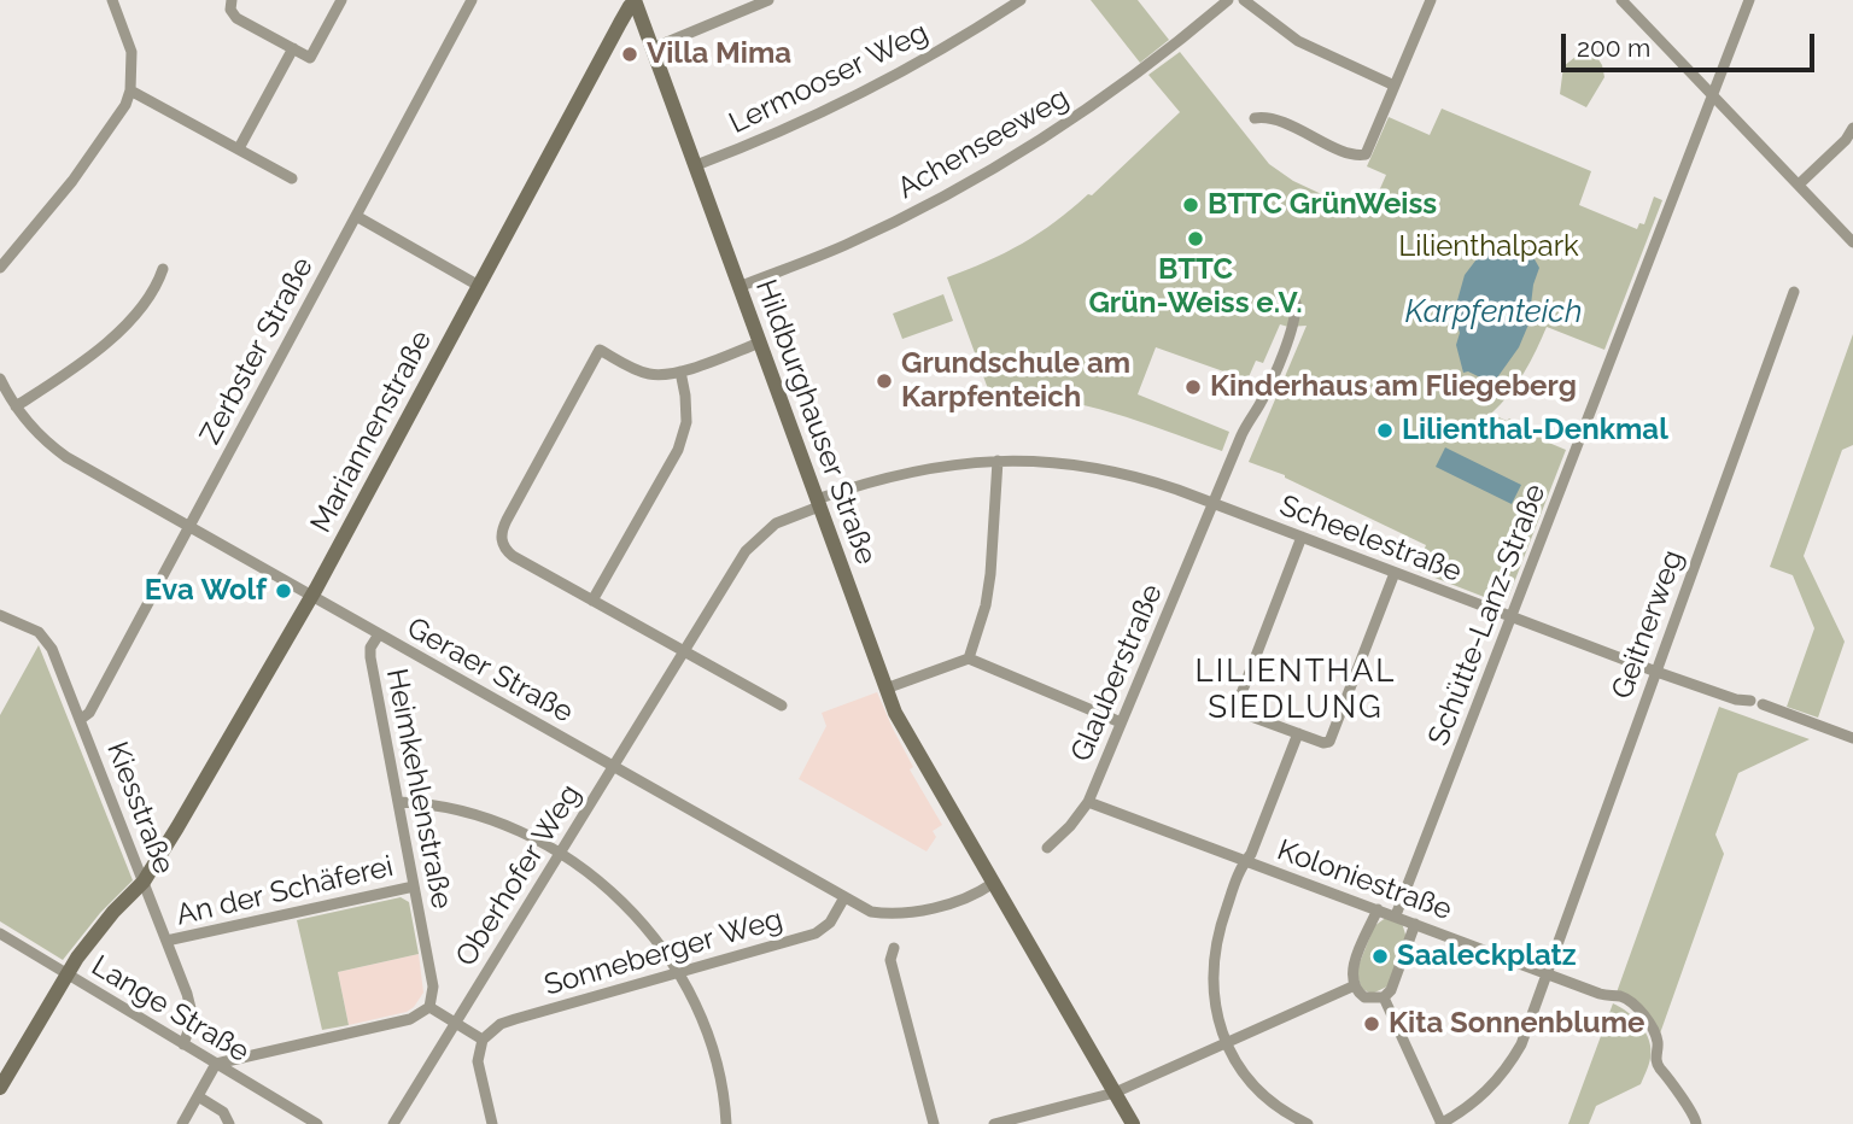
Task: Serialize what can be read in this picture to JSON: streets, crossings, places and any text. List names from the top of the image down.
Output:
{
  "streets": {
    "street": [
      "Lermooser Weg",
      "Achenseeweg",
      "Zerbster Straße",
      "Hildburghauser Straße",
      "Mariannenstraße",
      "Scheelestraße",
      "Schütte-Lanz-Straße",
      "Geitnerweg",
      "Geraer Straße",
      "Glauberstraße",
      "Heimkehlenstraße",
      "Kiesstraße",
      "Oberhofer Weg",
      "Koloniestraße",
      "An der Schäferei",
      "Sonneberger Weg",
      "Lange Straße"
    ]
  },
  "crossings": [
    ["Lermooser Weg", "Hildburghauser Straße"],
    ["Achenseeweg", "Hildburghauser Straße"],
    ["Zerbster Straße", "Geraer Straße"],
    ["Zerbster Straße", "Kiesstraße"],
    ["Hildburghauser Straße", "Mariannenstraße"],
    ["Hildburghauser Straße", "Scheelestraße"],
    ["Hildburghauser Straße", "Geraer Straße"],
    ["Hildburghauser Straße", "Oberhofer Weg"],
    ["Mariannenstraße", "Geraer Straße"],
    ["Mariannenstraße", "Kiesstraße"],
    ["Mariannenstraße", "Lange Straße"],
    ["Scheelestraße", "Schütte-Lanz-Straße"],
    ["Scheelestraße", "Geitnerweg"],
    ["Scheelestraße", "Glauberstraße"],
    ["Scheelestraße", "Oberhofer Weg"],
    ["Schütte-Lanz-Straße", "Koloniestraße"],
    ["Geitnerweg", "Koloniestraße"],
    ["Geraer Straße", "Heimkehlenstraße"],
    ["Geraer Straße", "Oberhofer Weg"],
    ["Geraer Straße", "Sonneberger Weg"],
    ["Glauberstraße", "Koloniestraße"],
    ["Heimkehlenstraße", "An der Schäferei"],
    ["Kiesstraße", "An der Schäferei"],
    ["Kiesstraße", "Lange Straße"]
  ],
  "districts": ["LILIENTHAL SIEDLUNG"],
  "water": ["Karpfenteich"],
  "parks": ["Lilienthalpark"],
  "places": [
    "Villa Mima",
    "BTTC GrünWeiss",
    "BTTC Grün-Weiss e.V.",
    "Grundschule am Karpfenteich",
    "Kinderhaus am Fliegeberg",
    "Lilienthal-Denkmal",
    "Eva Wolf",
    "Saaleckplatz",
    "Kita Sonnenblume"
  ],
  "scale_bar": "200 m"
}
